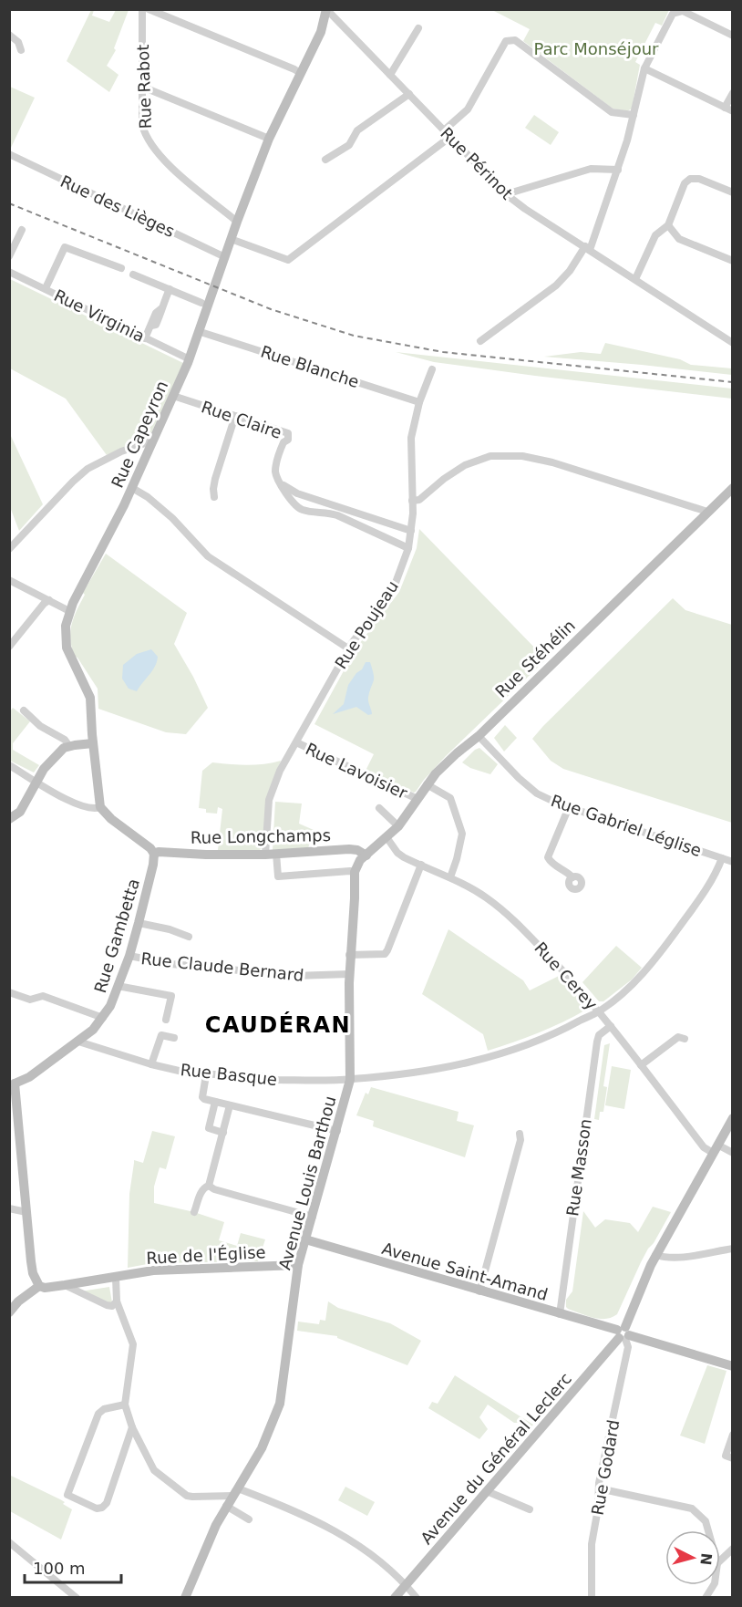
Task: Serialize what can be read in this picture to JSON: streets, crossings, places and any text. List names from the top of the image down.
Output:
{
  "streets": {
    "street": [
      "Rue Rabot",
      "Rue Périnot",
      "Rue des Lièges",
      "Rue Virginia",
      "Rue Blanche",
      "Rue Claire",
      "Rue Capeyron",
      "Rue Poujeau",
      "Rue Stéhélin",
      "Rue Lavoisier",
      "Rue Gabriel Léglise",
      "Rue Longchamps",
      "Rue Gambetta",
      "Rue Claude Bernard",
      "Rue Cerey",
      "Rue Basque",
      "Rue Masson",
      "Avenue Louis Barthou",
      "Rue de l'Église",
      "Avenue Saint-Amand",
      "Avenue du Général Leclerc",
      "Rue Godard"
    ]
  },
  "crossings": [
    ["Rue Rabot", "Rue Capeyron"],
    ["Rue Périnot", "Rue Capeyron"],
    ["Rue des Lièges", "Rue Capeyron"],
    ["Rue Virginia", "Rue Capeyron"],
    ["Rue Blanche", "Rue Capeyron"],
    ["Rue Blanche", "Rue Poujeau"],
    ["Rue Claire", "Rue Capeyron"],
    ["Rue Claire", "Rue Poujeau"],
    ["Rue Poujeau", "Rue Lavoisier"],
    ["Rue Poujeau", "Rue Longchamps"],
    ["Rue Stéhélin", "Rue Lavoisier"],
    ["Rue Stéhélin", "Rue Gabriel Léglise"],
    ["Rue Stéhélin", "Rue Longchamps"],
    ["Rue Stéhélin", "Rue Cerey"],
    ["Rue Gabriel Léglise", "Rue Basque"],
    ["Rue Longchamps", "Rue Gambetta"],
    ["Rue Gambetta", "Rue Claude Bernard"],
    ["Rue Gambetta", "Rue Basque"],
    ["Rue Gambetta", "Rue de l'Église"],
    ["Rue Claude Bernard", "Avenue Louis Barthou"],
    ["Rue Cerey", "Rue Basque"],
    ["Rue Cerey", "Rue Masson"],
    ["Rue Cerey", "Avenue du Général Leclerc"],
    ["Rue Basque", "Avenue Louis Barthou"],
    ["Rue Masson", "Avenue Saint-Amand"],
    ["Avenue Louis Barthou", "Rue de l'Église"],
    ["Avenue Louis Barthou", "Avenue Saint-Amand"],
    ["Avenue Saint-Amand", "Avenue du Général Leclerc"],
    ["Avenue Saint-Amand", "Rue Godard"],
    ["Avenue du Général Leclerc", "Rue Godard"]
  ],
  "districts": ["CAUDÉRAN"],
  "parks": ["Parc Monséjour"],
  "scale_bar": "100 m",
  "north": "right"
}
